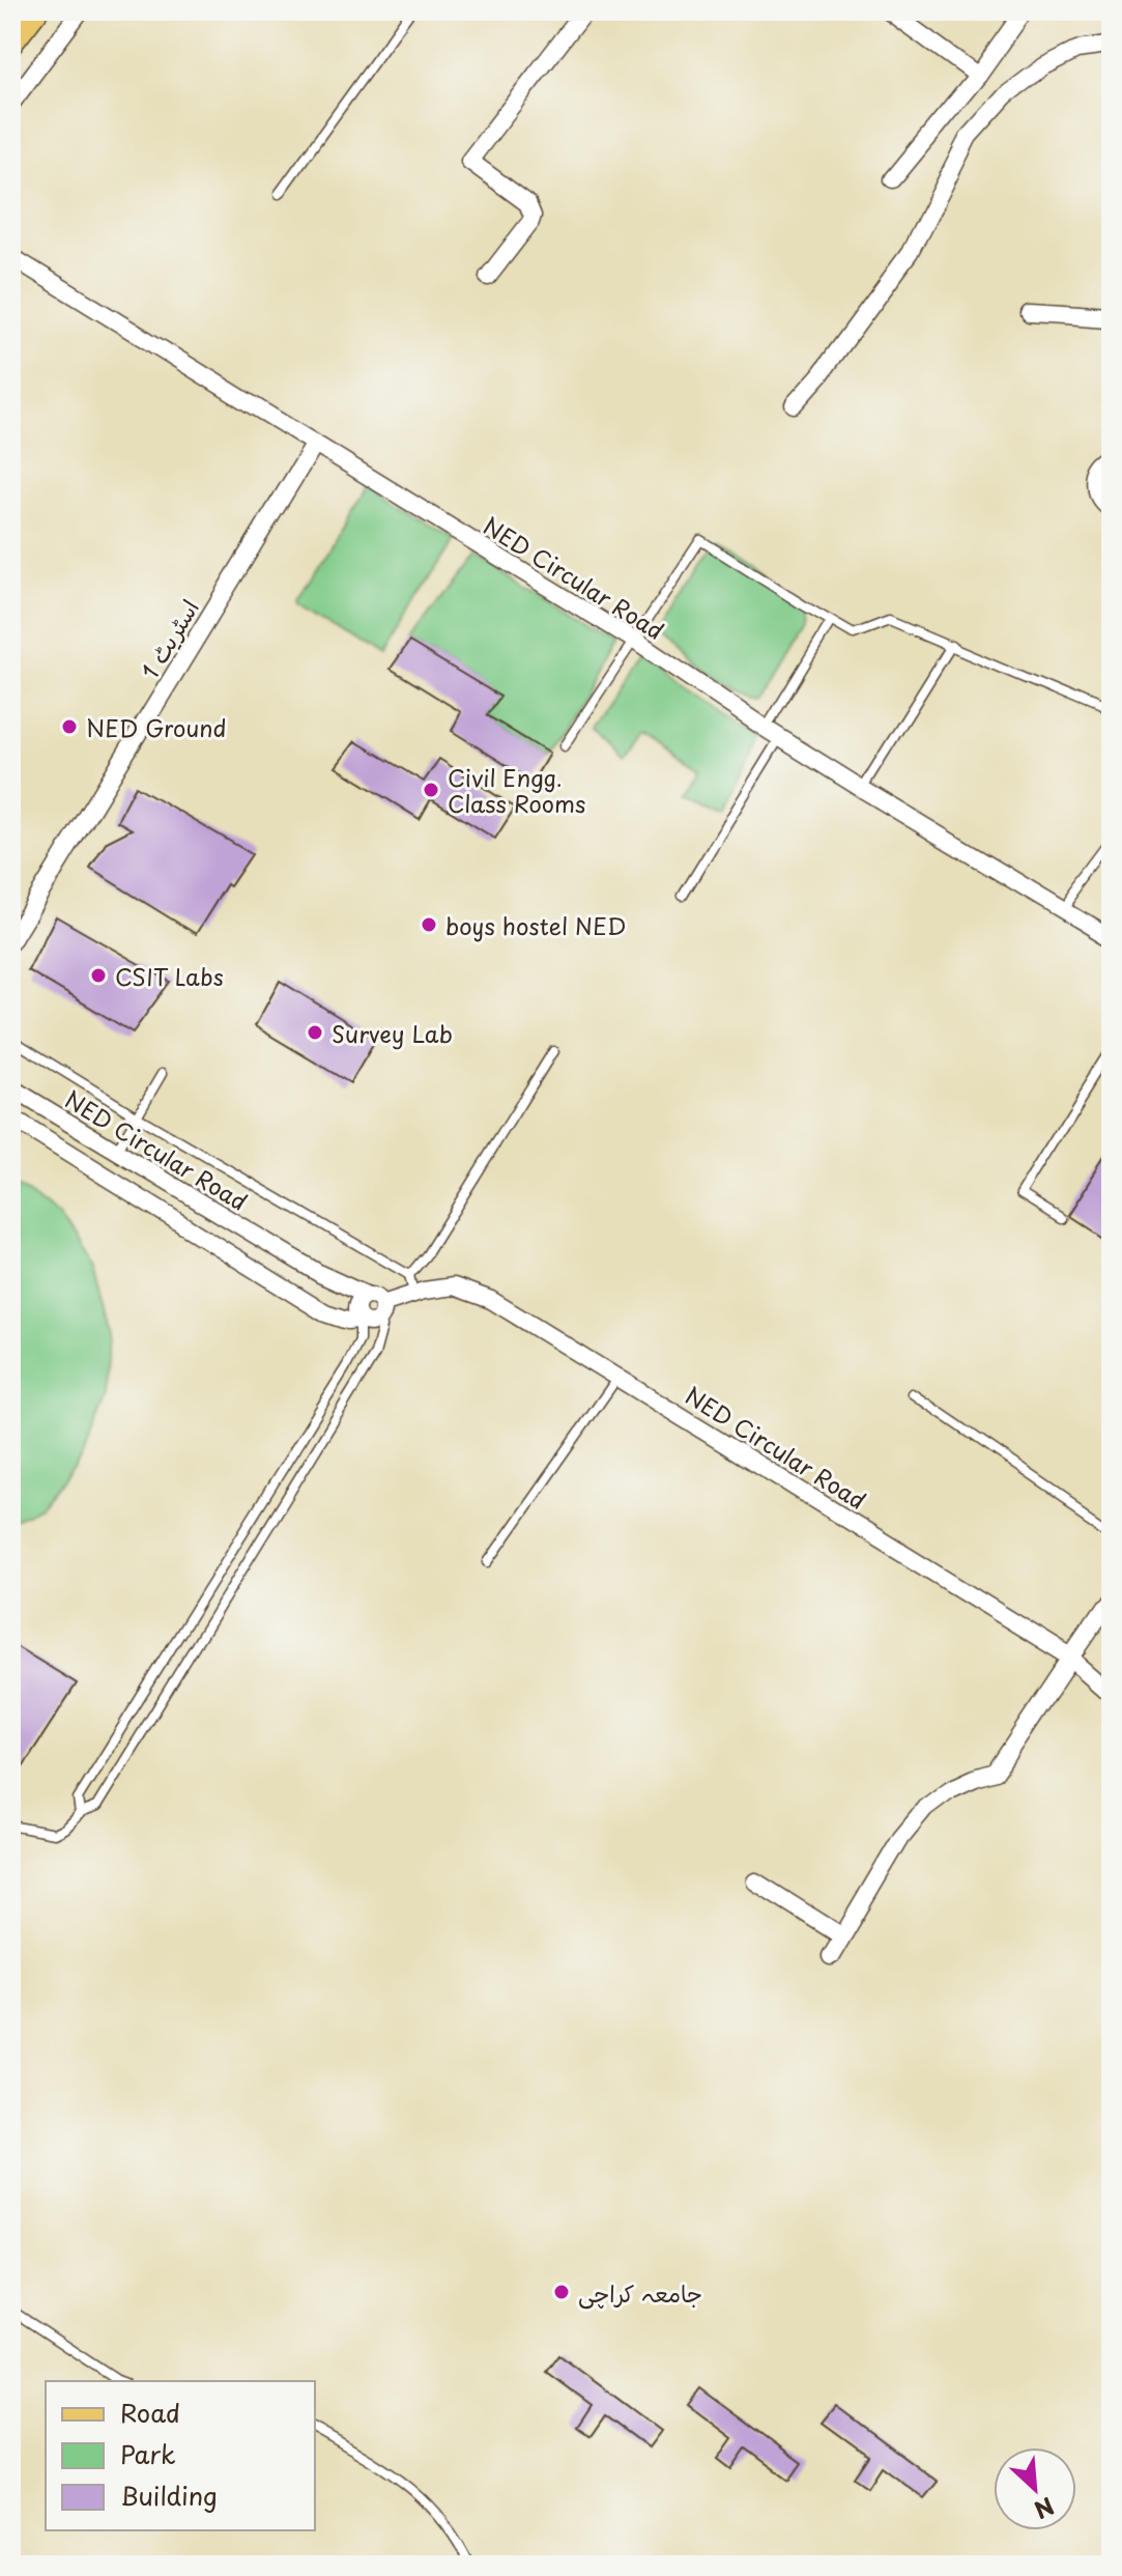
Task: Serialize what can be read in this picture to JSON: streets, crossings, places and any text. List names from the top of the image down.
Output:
{
  "streets": {
    "street": ["NED Circular Road", "اسٹریٹ 1"]
  },
  "crossings": [
    ["NED Circular Road", "اسٹریٹ 1"]
  ],
  "places": [
    "NED Ground",
    "Civil Engg. Class Rooms",
    "boys hostel NED",
    "CSIT Labs",
    "Survey Lab",
    "جامعہ کراچی"
  ],
  "legend": ["Road", "Park", "Building"],
  "north": "bottom right"
}
